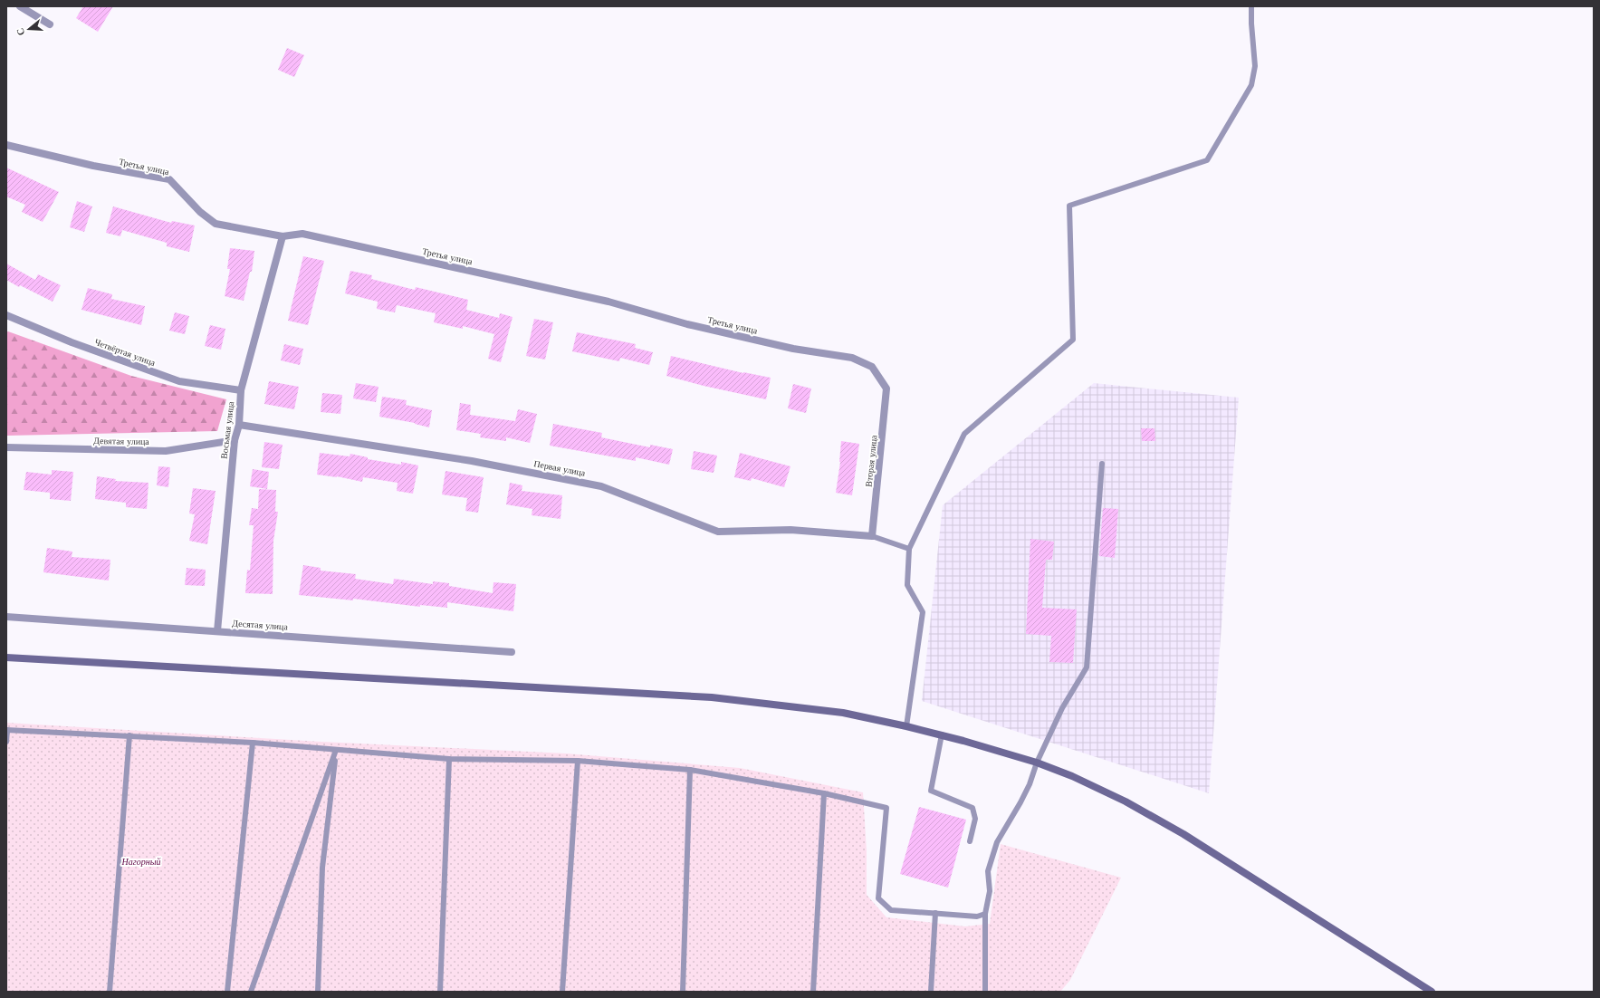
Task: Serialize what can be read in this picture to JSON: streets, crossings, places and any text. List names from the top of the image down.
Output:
{
  "streets": {
    "street": [
      "Третья улица",
      "Четвёртая улица",
      "Восьмая улица",
      "Девятая улица",
      "Вторая улица",
      "Первая улица",
      "Десятая улица"
    ]
  },
  "crossings": [
    ["Третья улица", "Восьмая улица"],
    ["Третья улица", "Вторая улица"],
    ["Четвёртая улица", "Восьмая улица"],
    ["Восьмая улица", "Девятая улица"],
    ["Восьмая улица", "Первая улица"],
    ["Восьмая улица", "Десятая улица"],
    ["Вторая улица", "Первая улица"]
  ],
  "parks": ["Нагорный"],
  "north": "left"
}
